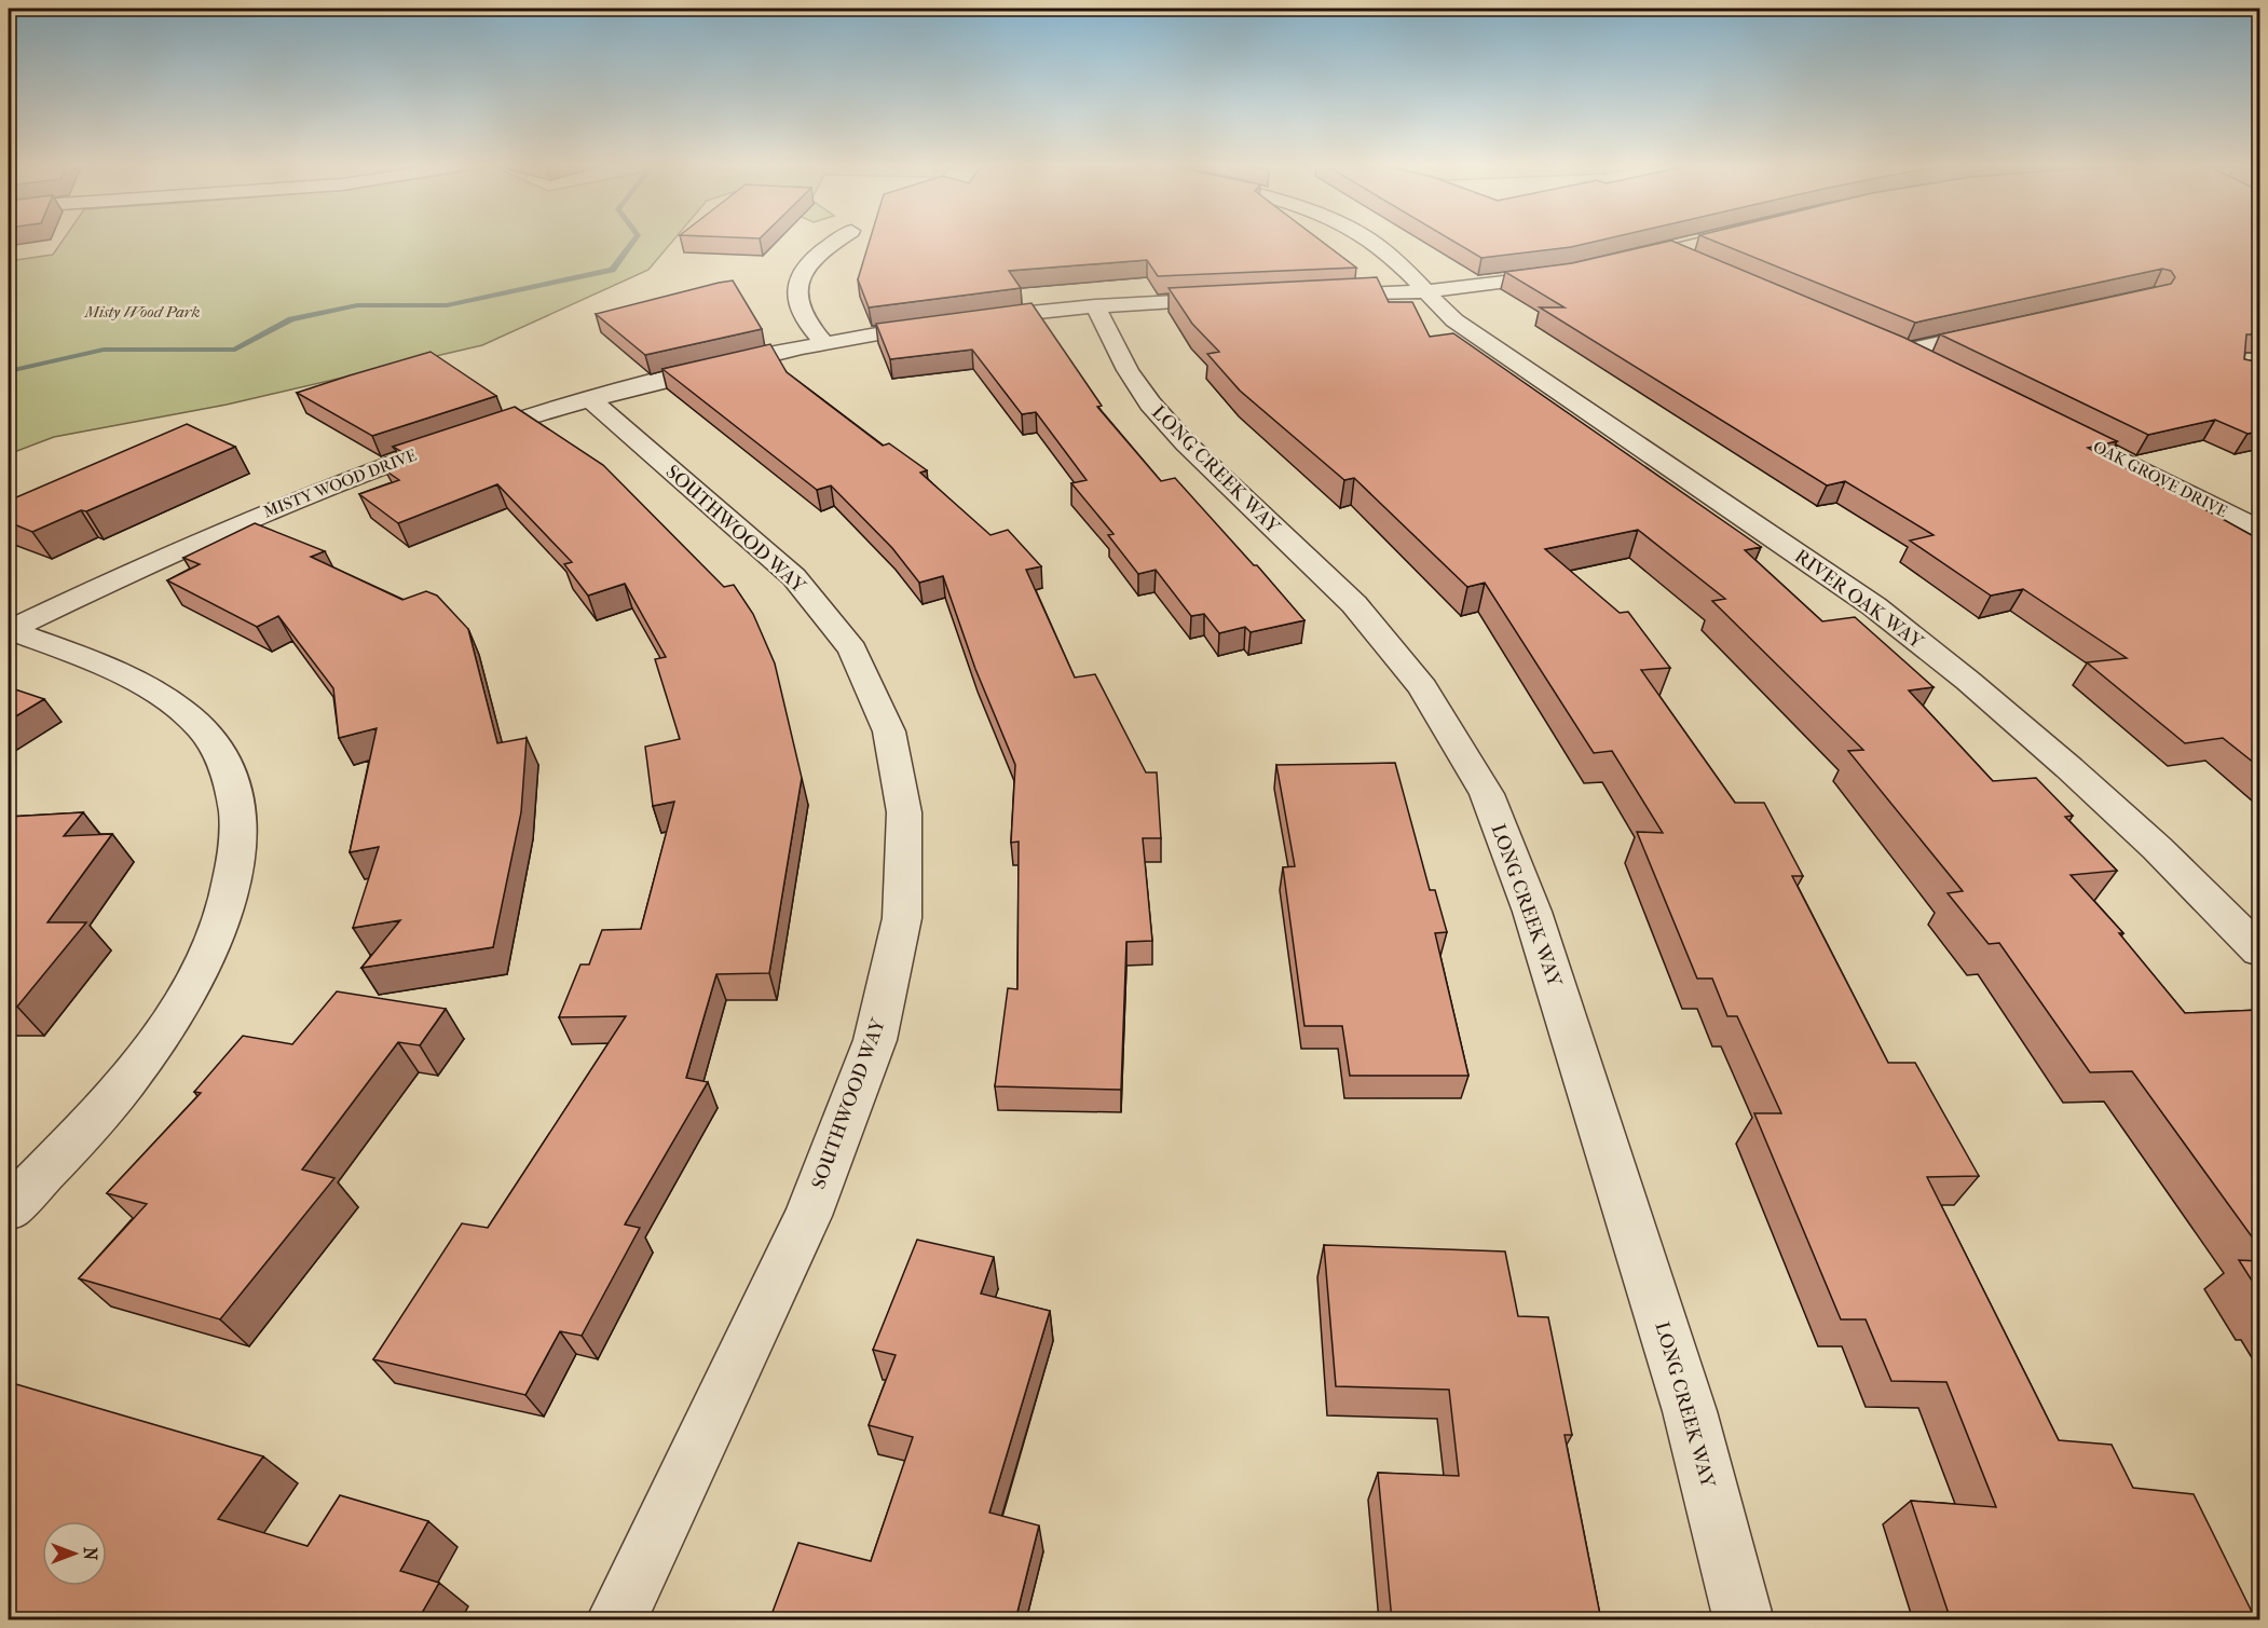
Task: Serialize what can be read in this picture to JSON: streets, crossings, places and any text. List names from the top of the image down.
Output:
{
  "streets": {
    "street": [
      "LONG CREEK WAY",
      "OAK GROVE DRIVE",
      "MISTY WOOD DRIVE",
      "SOUTHWOOD WAY",
      "RIVER OAK WAY"
    ]
  },
  "crossings": [
    ["MISTY WOOD DRIVE", "SOUTHWOOD WAY"]
  ],
  "parks": ["Misty Wood Park"],
  "north": "right"
}
